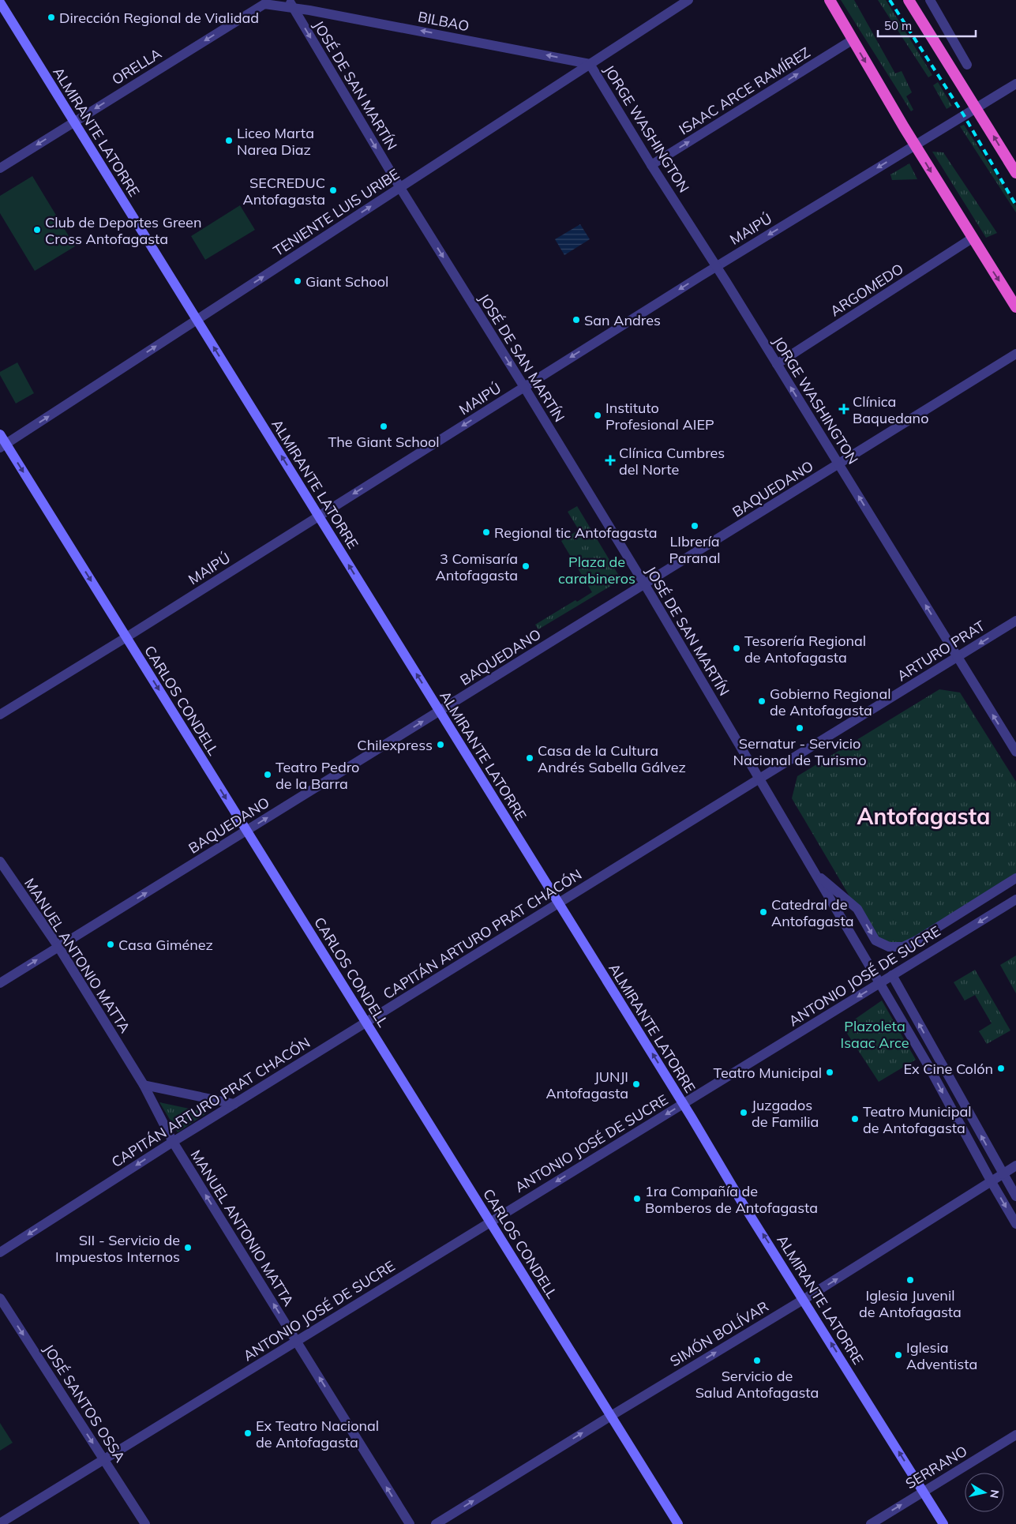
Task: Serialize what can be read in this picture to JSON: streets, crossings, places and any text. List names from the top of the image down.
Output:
{
  "streets": {
    "main road": ["ALMIRANTE LATORRE", "CARLOS CONDELL"],
    "street": [
      "BILBAO",
      "ORELLA",
      "JOSÉ DE SAN MARTÍN",
      "ISAAC ARCE RAMÍREZ",
      "JORGE WASHINGTON",
      "TENIENTE LUIS URIBE",
      "MAIPÚ",
      "ARGOMEDO",
      "BAQUEDANO",
      "ARTURO PRAT",
      "CAPITÁN ARTURO PRAT CHACÓN",
      "MANUEL ANTONIO MATTA",
      "ANTONIO JOSÉ DE SUCRE",
      "SIMÓN BOLÍVAR",
      "JOSÉ SANTOS OSSA",
      "SERRANO"
    ]
  },
  "crossings": [
    ["BILBAO", "ORELLA"],
    ["BILBAO", "JOSÉ DE SAN MARTÍN"],
    ["BILBAO", "JORGE WASHINGTON"],
    ["BILBAO", "TENIENTE LUIS URIBE"],
    ["ORELLA", "JOSÉ DE SAN MARTÍN"],
    ["ORELLA", "ALMIRANTE LATORRE"],
    ["JOSÉ DE SAN MARTÍN", "TENIENTE LUIS URIBE"],
    ["JOSÉ DE SAN MARTÍN", "MAIPÚ"],
    ["JOSÉ DE SAN MARTÍN", "BAQUEDANO"],
    ["JOSÉ DE SAN MARTÍN", "ARTURO PRAT"],
    ["JOSÉ DE SAN MARTÍN", "CAPITÁN ARTURO PRAT CHACÓN"],
    ["JOSÉ DE SAN MARTÍN", "ANTONIO JOSÉ DE SUCRE"],
    ["JOSÉ DE SAN MARTÍN", "SIMÓN BOLÍVAR"],
    ["ISAAC ARCE RAMÍREZ", "JORGE WASHINGTON"],
    ["JORGE WASHINGTON", "TENIENTE LUIS URIBE"],
    ["JORGE WASHINGTON", "MAIPÚ"],
    ["JORGE WASHINGTON", "ARGOMEDO"],
    ["JORGE WASHINGTON", "BAQUEDANO"],
    ["JORGE WASHINGTON", "ARTURO PRAT"],
    ["ALMIRANTE LATORRE", "TENIENTE LUIS URIBE"],
    ["ALMIRANTE LATORRE", "MAIPÚ"],
    ["ALMIRANTE LATORRE", "BAQUEDANO"],
    ["ALMIRANTE LATORRE", "CAPITÁN ARTURO PRAT CHACÓN"],
    ["ALMIRANTE LATORRE", "ANTONIO JOSÉ DE SUCRE"],
    ["ALMIRANTE LATORRE", "SIMÓN BOLÍVAR"],
    ["ALMIRANTE LATORRE", "SERRANO"],
    ["TENIENTE LUIS URIBE", "CARLOS CONDELL"],
    ["MAIPÚ", "CARLOS CONDELL"],
    ["BAQUEDANO", "CARLOS CONDELL"],
    ["BAQUEDANO", "MANUEL ANTONIO MATTA"],
    ["ARTURO PRAT", "CAPITÁN ARTURO PRAT CHACÓN"],
    ["CARLOS CONDELL", "CAPITÁN ARTURO PRAT CHACÓN"],
    ["CARLOS CONDELL", "ANTONIO JOSÉ DE SUCRE"],
    ["CARLOS CONDELL", "SIMÓN BOLÍVAR"],
    ["CAPITÁN ARTURO PRAT CHACÓN", "MANUEL ANTONIO MATTA"],
    ["MANUEL ANTONIO MATTA", "ANTONIO JOSÉ DE SUCRE"],
    ["ANTONIO JOSÉ DE SUCRE", "JOSÉ SANTOS OSSA"]
  ],
  "one_way": [
    "BILBAO",
    "ORELLA",
    "ISAAC ARCE RAMÍREZ",
    "JORGE WASHINGTON",
    "ALMIRANTE LATORRE",
    "TENIENTE LUIS URIBE",
    "MAIPÚ",
    "BAQUEDANO",
    "CARLOS CONDELL",
    "MANUEL ANTONIO MATTA",
    "ANTONIO JOSÉ DE SUCRE",
    "SIMÓN BOLÍVAR",
    "JOSÉ SANTOS OSSA",
    "SERRANO"
  ],
  "districts": ["Antofagasta"],
  "parks": ["Plaza de carabineros", "Plazoleta Isaac Arce"],
  "places": {
    "other": [
      "Dirección Regional de Vialidad",
      "Liceo Marta Narea Diaz",
      "SECREDUC Antofagasta",
      "Club de Deportes Green Cross Antofagasta",
      "Giant School",
      "San Andres",
      "Instituto Profesional AIEP",
      "The Giant School",
      "LIbrería Paranal",
      "Regional tic Antofagasta",
      "3 Comisaría Antofagasta",
      "Tesorería Regional de Antofagasta",
      "Gobierno Regional de Antofagasta",
      "Sernatur - Servicio Nacional de Turismo",
      "Chilexpress",
      "Casa de la Cultura Andrés Sabella Gálvez",
      "Teatro Pedro de la Barra",
      "Catedral de Antofagasta",
      "Casa Giménez",
      "Ex Cine Colón",
      "Teatro Municipal",
      "JUNJI Antofagasta",
      "Juzgados de Familia",
      "Teatro Municipal de Antofagasta",
      "1ra Compañía de Bomberos de Antofagasta",
      "SII - Servicio de Impuestos Internos",
      "Iglesia Juvenil de Antofagasta",
      "Iglesia Adventista",
      "Servicio de Salud Antofagasta",
      "Ex Teatro Nacional de Antofagasta"
    ],
    "health": ["Clínica Baquedano", "Clínica Cumbres del Norte"]
  },
  "scale_bar": "50 m",
  "north": "right"
}
